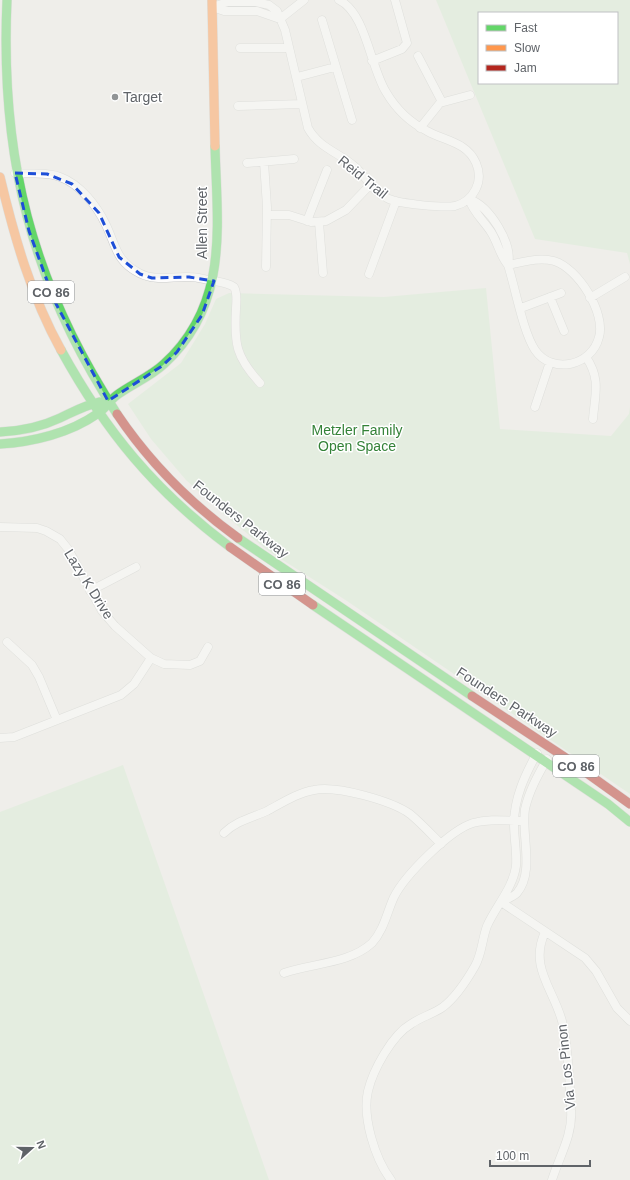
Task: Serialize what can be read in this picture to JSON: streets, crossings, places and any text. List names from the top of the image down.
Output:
{
  "streets": {
    "main road": ["Allen Street", "CO 86", "Founders Parkway"],
    "street": ["Reid Trail", "Lazy K Drive", "Via Los Pinon"]
  },
  "crossings": [
    ["Allen Street", "Founders Parkway"]
  ],
  "parks": ["Metzler Family Open Space"],
  "places": ["Target"],
  "legend": ["Fast", "Slow", "Jam"],
  "scale_bar": "100 m",
  "north": "right"
}
